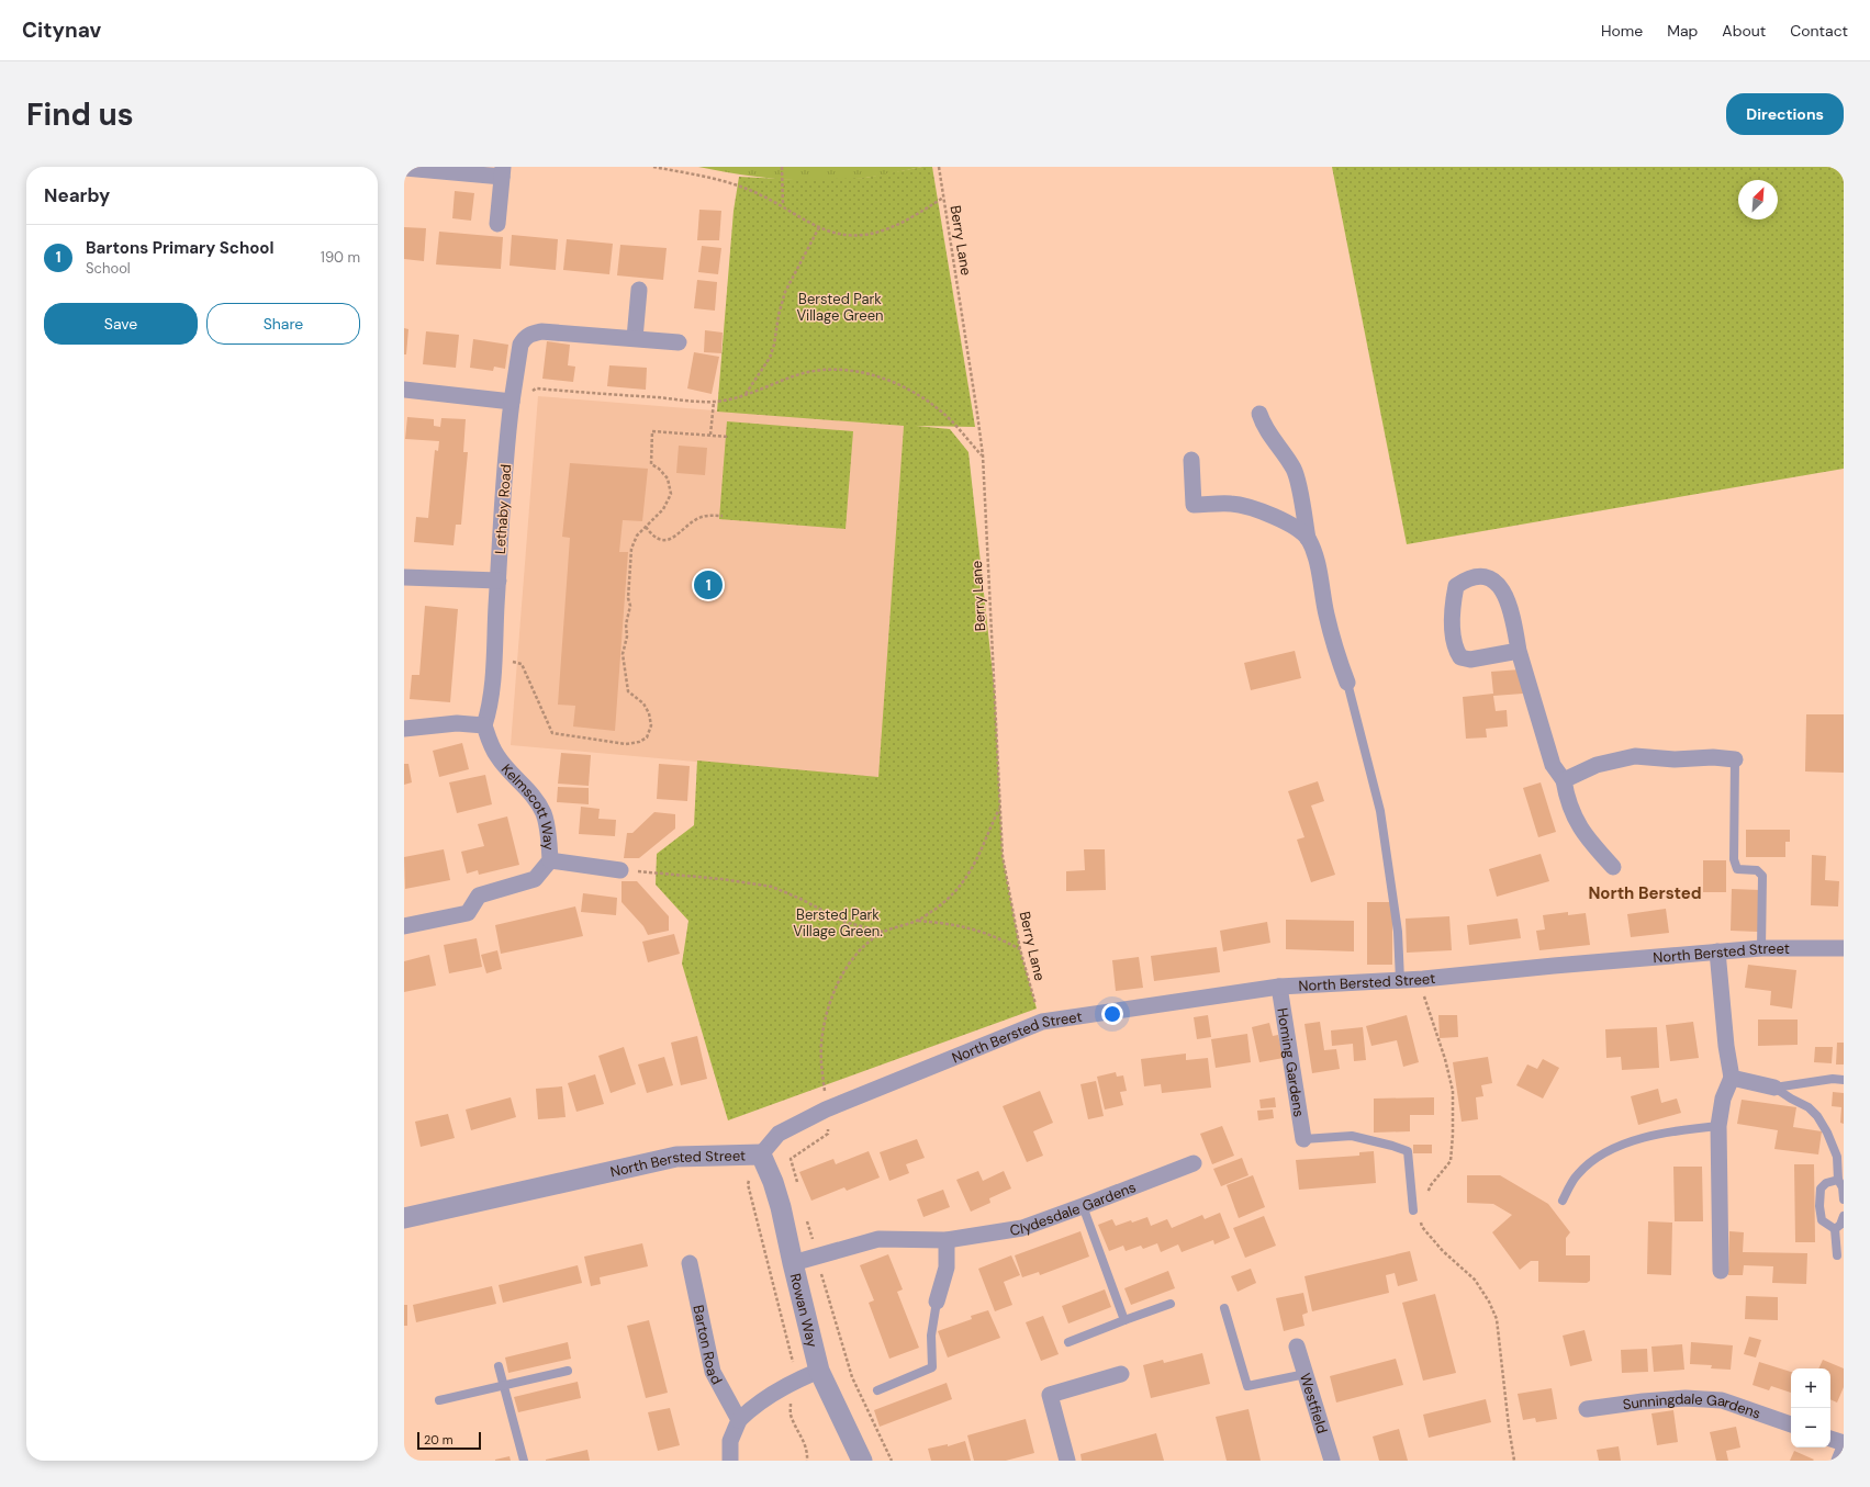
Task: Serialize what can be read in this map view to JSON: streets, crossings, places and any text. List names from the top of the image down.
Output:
{
  "streets": {
    "street": [
      "Lethaby Road",
      "Kelmscott Way",
      "North Bersted Street",
      "Homing Gardens",
      "Clydesdale Gardens",
      "Rowan Way",
      "Barton Road",
      "Westfield",
      "Sunningdale Gardens"
    ],
    "path": ["Berry Lane"]
  },
  "crossings": [
    ["Berry Lane", "North Bersted Street"],
    ["Lethaby Road", "Kelmscott Way"],
    ["North Bersted Street", "Homing Gardens"],
    ["North Bersted Street", "Rowan Way"],
    ["Clydesdale Gardens", "Rowan Way"]
  ],
  "districts": ["North Bersted"],
  "parks": ["Bersted Park Village Green", "Bersted Park Village Green."],
  "scale_bar": "20 m",
  "north": "top right",
  "page": {
    "header": "Citynav",
    "nav": [
      "Home",
      "Map",
      "About",
      "Contact"
    ],
    "buttons": [
      "Directions",
      ["Save", "Share"]
    ],
    "title": "Find us",
    "heading": "Nearby",
    "list": [
      {
        "mark": "1",
        "name": "Bartons Primary School",
        "note": "School",
        "value": "190 m"
      }
    ],
    "pins": "1",
    "map_buttons": ["+", "−"],
    "scale": "20 m"
  }
}
